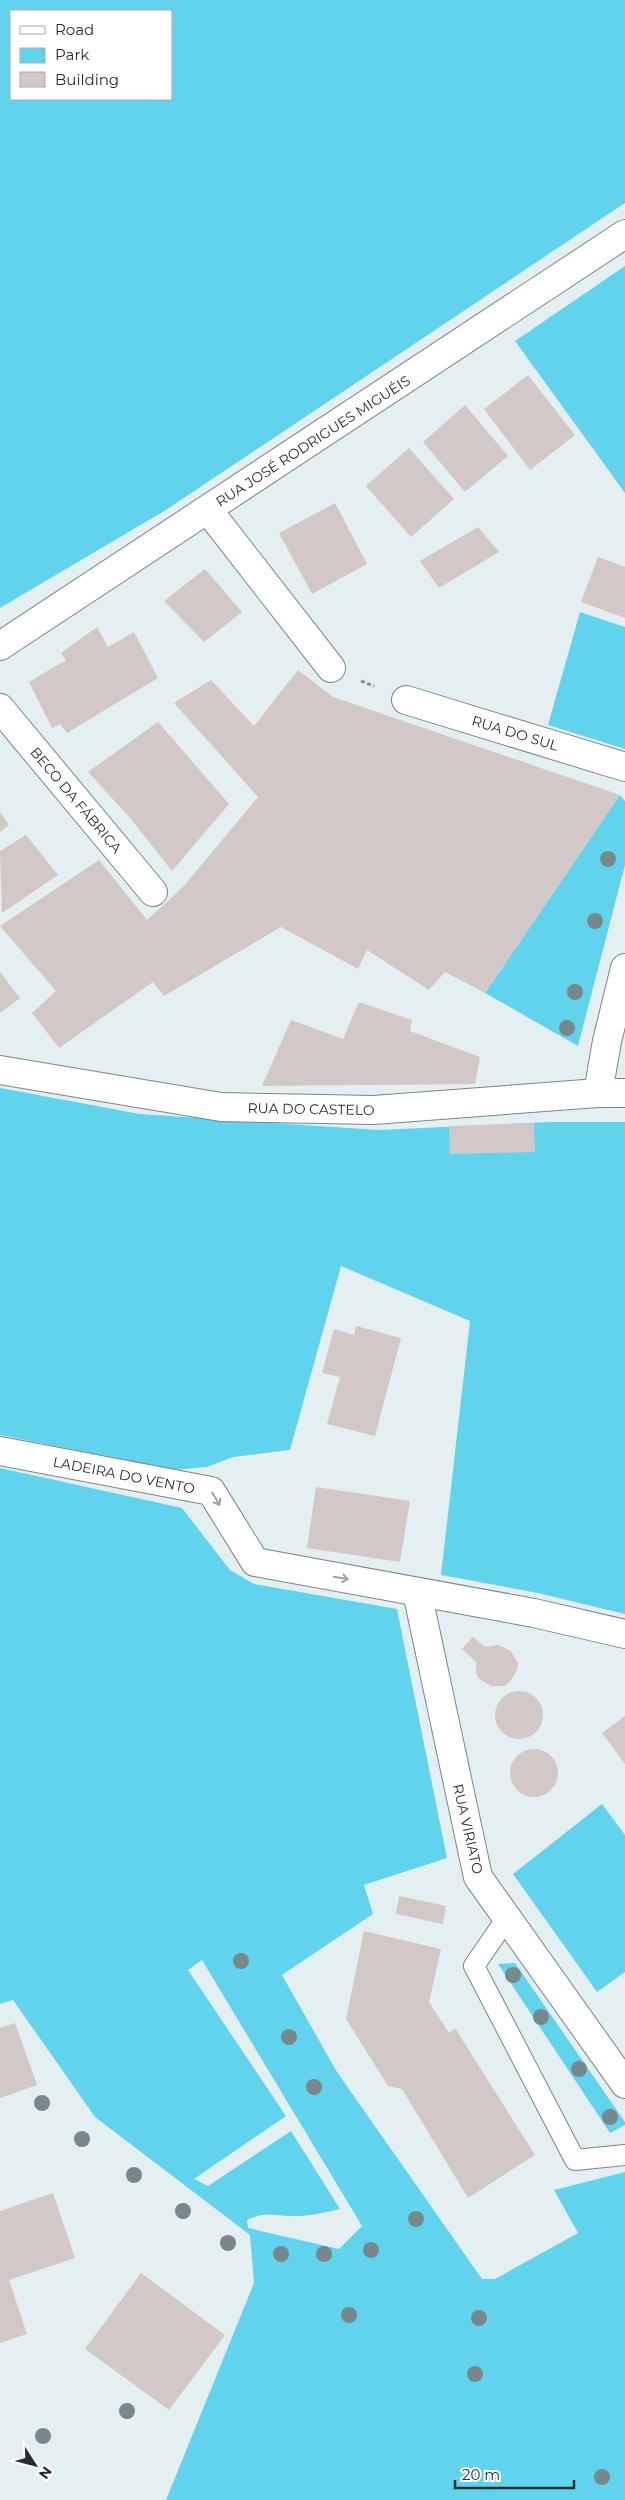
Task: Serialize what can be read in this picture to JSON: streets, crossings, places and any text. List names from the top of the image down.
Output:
{
  "streets": {
    "street": [
      "RUA JOSÉ RODRIGUES MIGUÉIS",
      "RUA DO SUL",
      "BECO DA FÁBRICA",
      "RUA DO CASTELO",
      "LADEIRA DO VENTO",
      "RUA VIRIATO"
    ]
  },
  "crossings": [
    ["LADEIRA DO VENTO", "RUA VIRIATO"]
  ],
  "one_way": ["LADEIRA DO VENTO"],
  "legend": ["Road", "Park", "Building"],
  "scale_bar": "20 m",
  "north": "bottom right"
}
